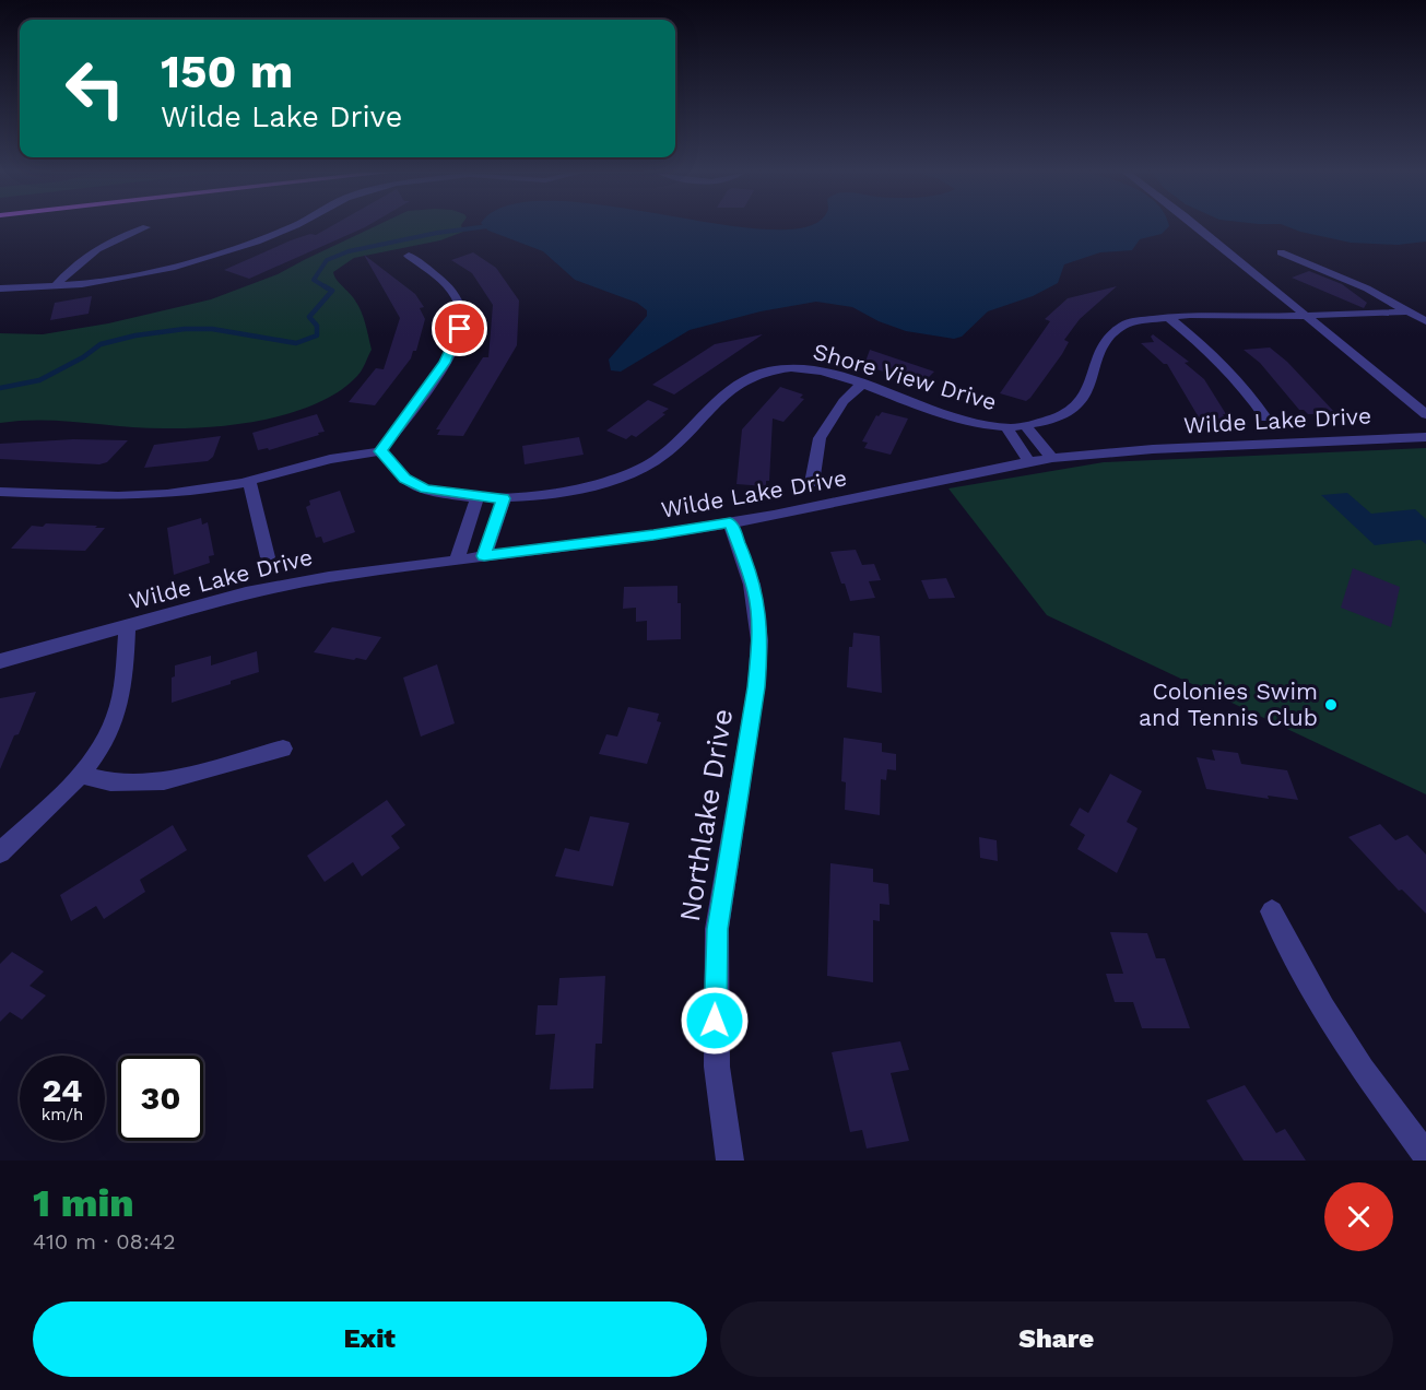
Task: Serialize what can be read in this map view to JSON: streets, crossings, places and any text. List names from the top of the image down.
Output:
{
  "streets": {
    "street": ["Shore View Drive", "Wilde Lake Drive", "Northlake Drive"]
  },
  "crossings": [
    ["Wilde Lake Drive", "Northlake Drive"]
  ],
  "places": ["Colonies Swim and Tennis Club"],
  "page": {
    "turn": ["150 m", "Wilde Lake Drive"],
    "speed": "24 km/h",
    "limit": "30",
    "heading": ["1 min", "410 m · 08:42"],
    "buttons": ["Exit", "Share"]
  }
}
